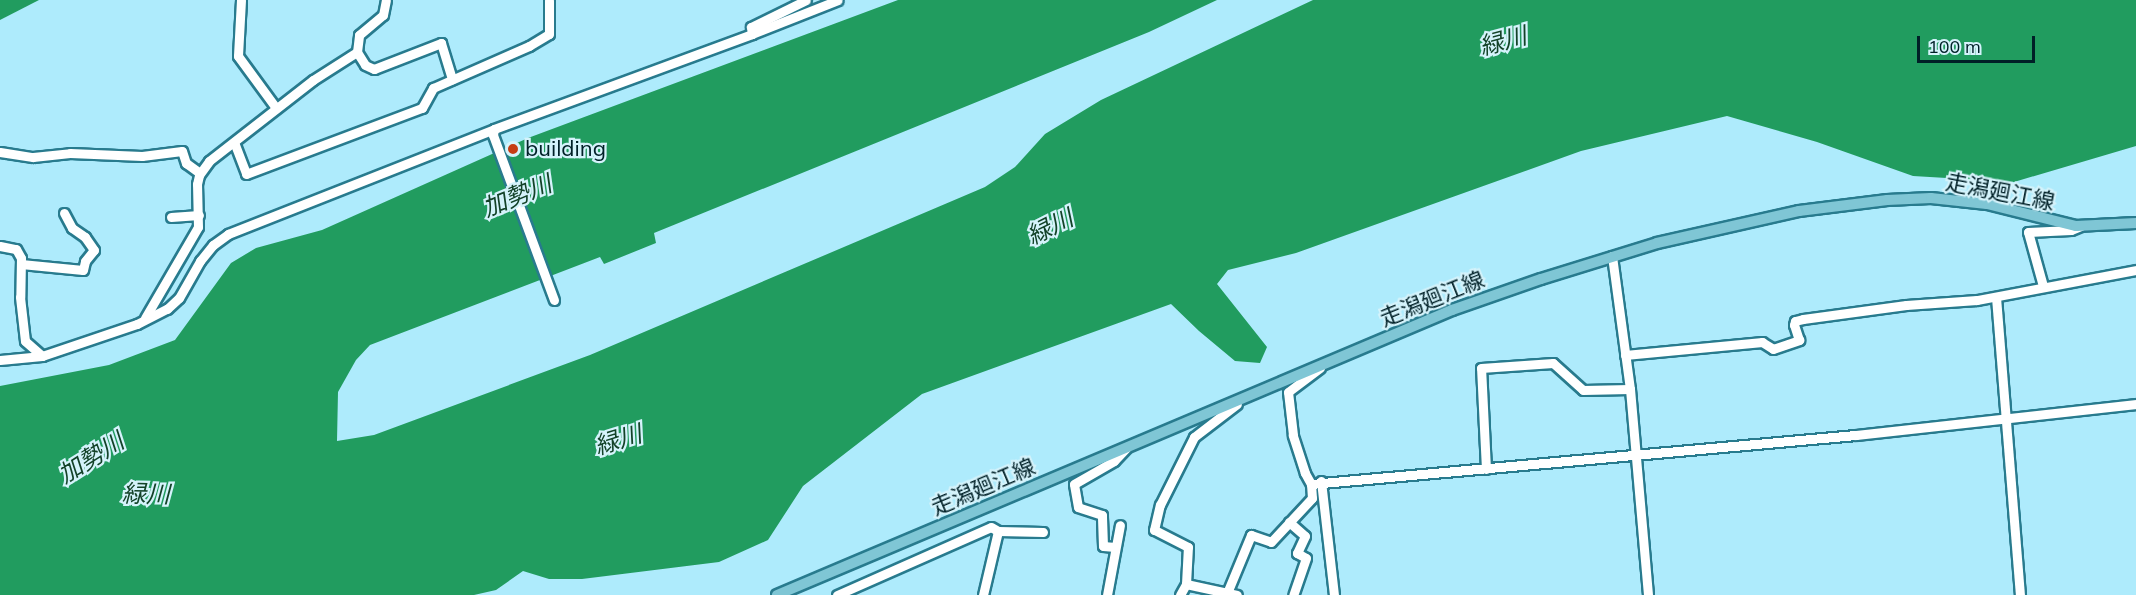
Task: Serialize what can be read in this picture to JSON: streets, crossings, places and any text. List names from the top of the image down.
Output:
{
  "streets": {
    "main road": ["走潟廻江線"]
  },
  "water": ["緑川", "加勢川"],
  "places": ["building"],
  "scale_bar": "100 m"
}
